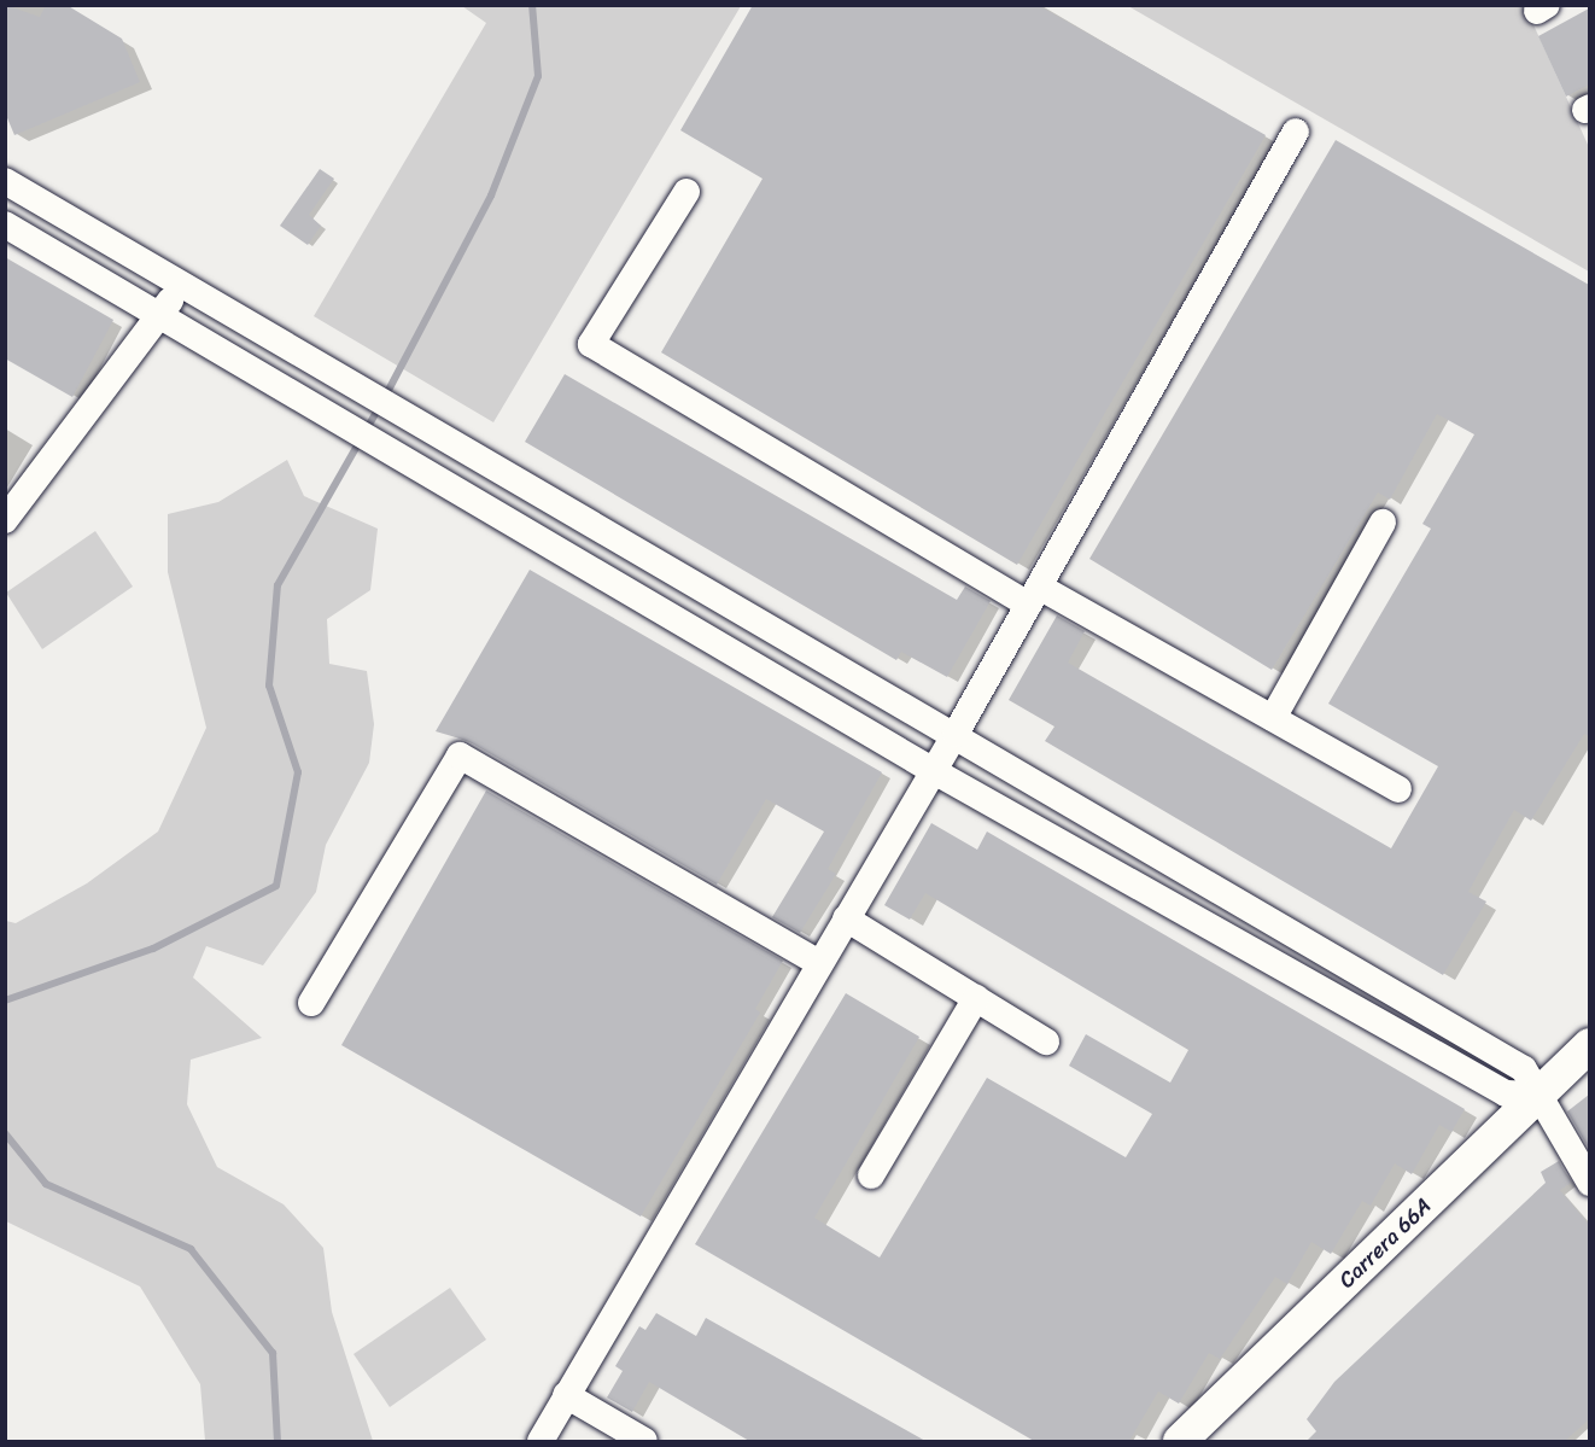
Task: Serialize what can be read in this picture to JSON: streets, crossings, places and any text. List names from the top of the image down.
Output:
{
  "streets": {
    "street": ["Carrera 66A"]
  }
}
